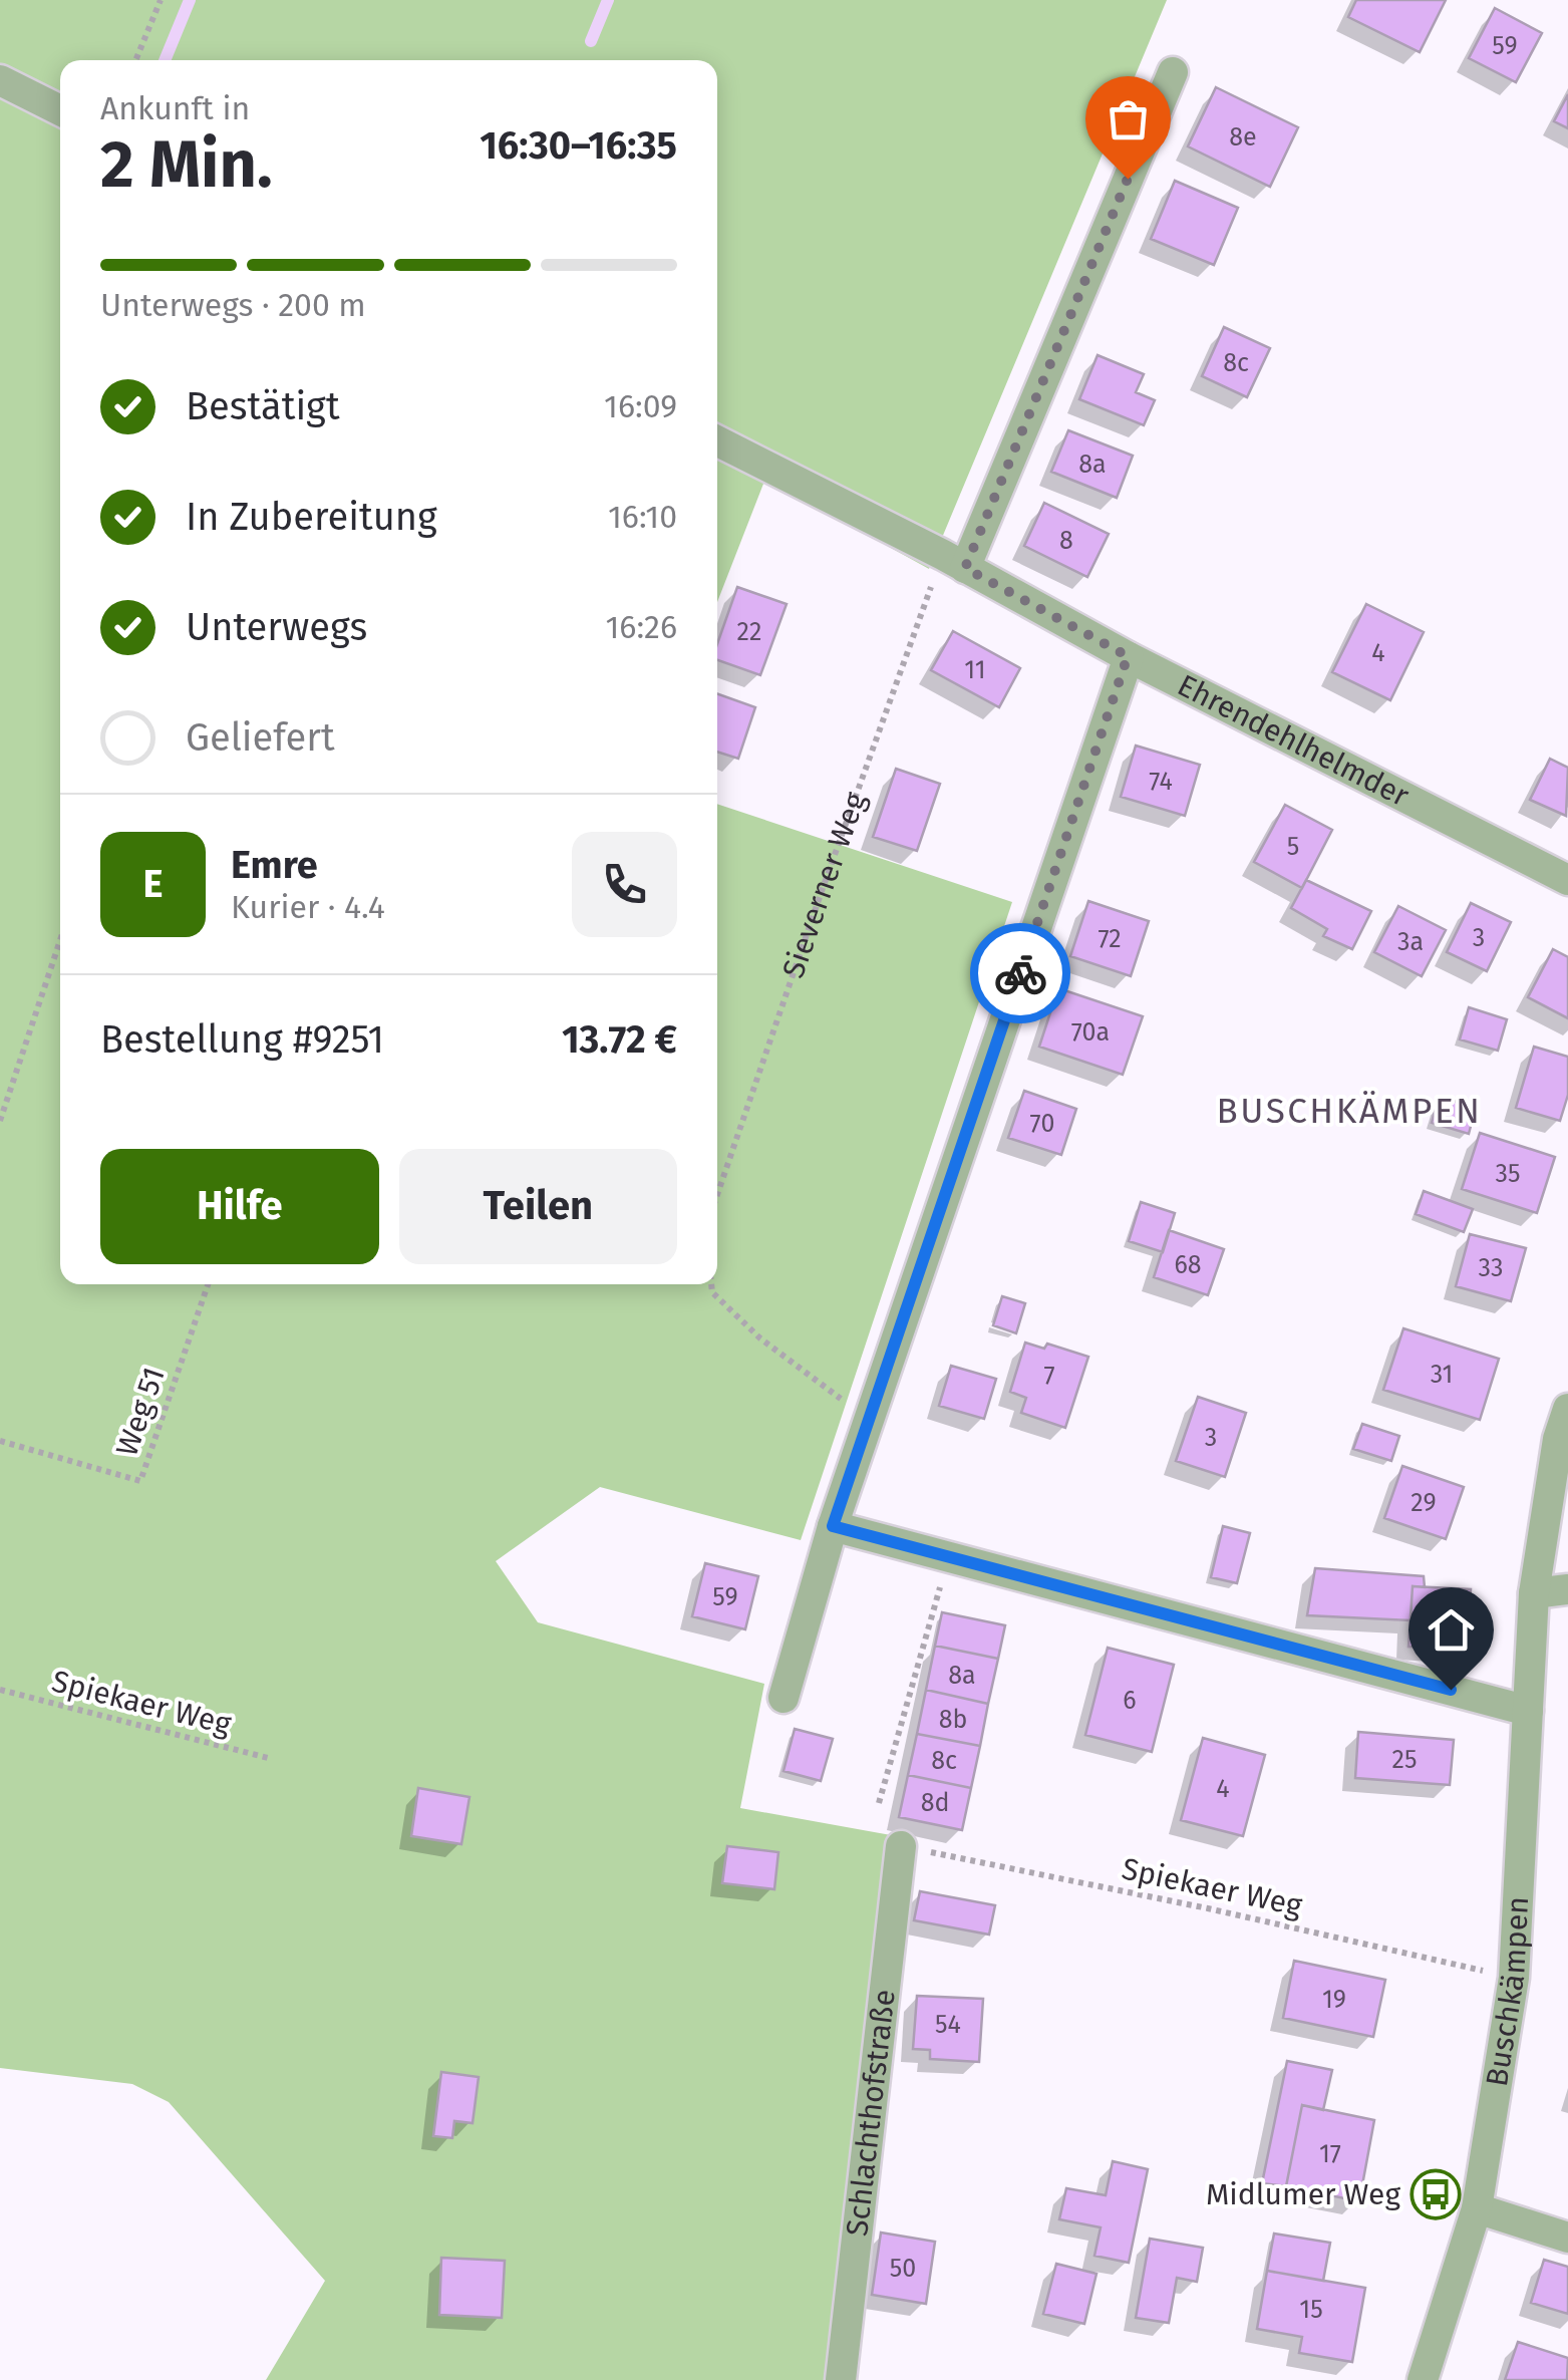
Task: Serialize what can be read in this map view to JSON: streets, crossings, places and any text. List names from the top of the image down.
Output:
{
  "streets": {
    "street": ["Ehrendehlhelmder", "Buschkämpen", "Schlachthofstraße"],
    "path": ["Sieverner Weg", "Weg 51", "Spiekaer Weg"]
  },
  "crossings": [
    ["Ehrendehlhelmder", "Sieverner Weg"],
    ["Spiekaer Weg", "Buschkämpen"],
    ["Spiekaer Weg", "Schlachthofstraße"]
  ],
  "districts": ["BUSCHKÄMPEN"],
  "places": {
    "bus stop": ["Midlumer Weg"]
  },
  "house_numbers": [
    "59",
    "8e",
    "8c",
    "8a",
    "8",
    "22",
    "4",
    "11",
    "74",
    "5",
    "3",
    "72",
    "3a",
    "70a",
    "70",
    "35",
    "68",
    "33",
    "31",
    "7",
    "3",
    "29",
    "59",
    "8a",
    "6",
    "8b",
    "25",
    "8c",
    "4",
    "8d",
    "19",
    "54",
    "17",
    "50",
    "15"
  ],
  "page": {
    "heading": ["2 Min.", "Ankunft in", "16:30–16:35"],
    "panel": [
      "Emre",
      "Kurier · 4.4",
      "Bestellung #9251",
      "13.72 €"
    ],
    "bar": "Unterwegs · 200 m",
    "list": [
      ["Bestätigt", "16:09"],
      ["In Zubereitung", "16:10"],
      ["Unterwegs", "16:26"],
      "Geliefert"
    ],
    "round": "E",
    "buttons": ["Hilfe", "Teilen"]
  }
}
